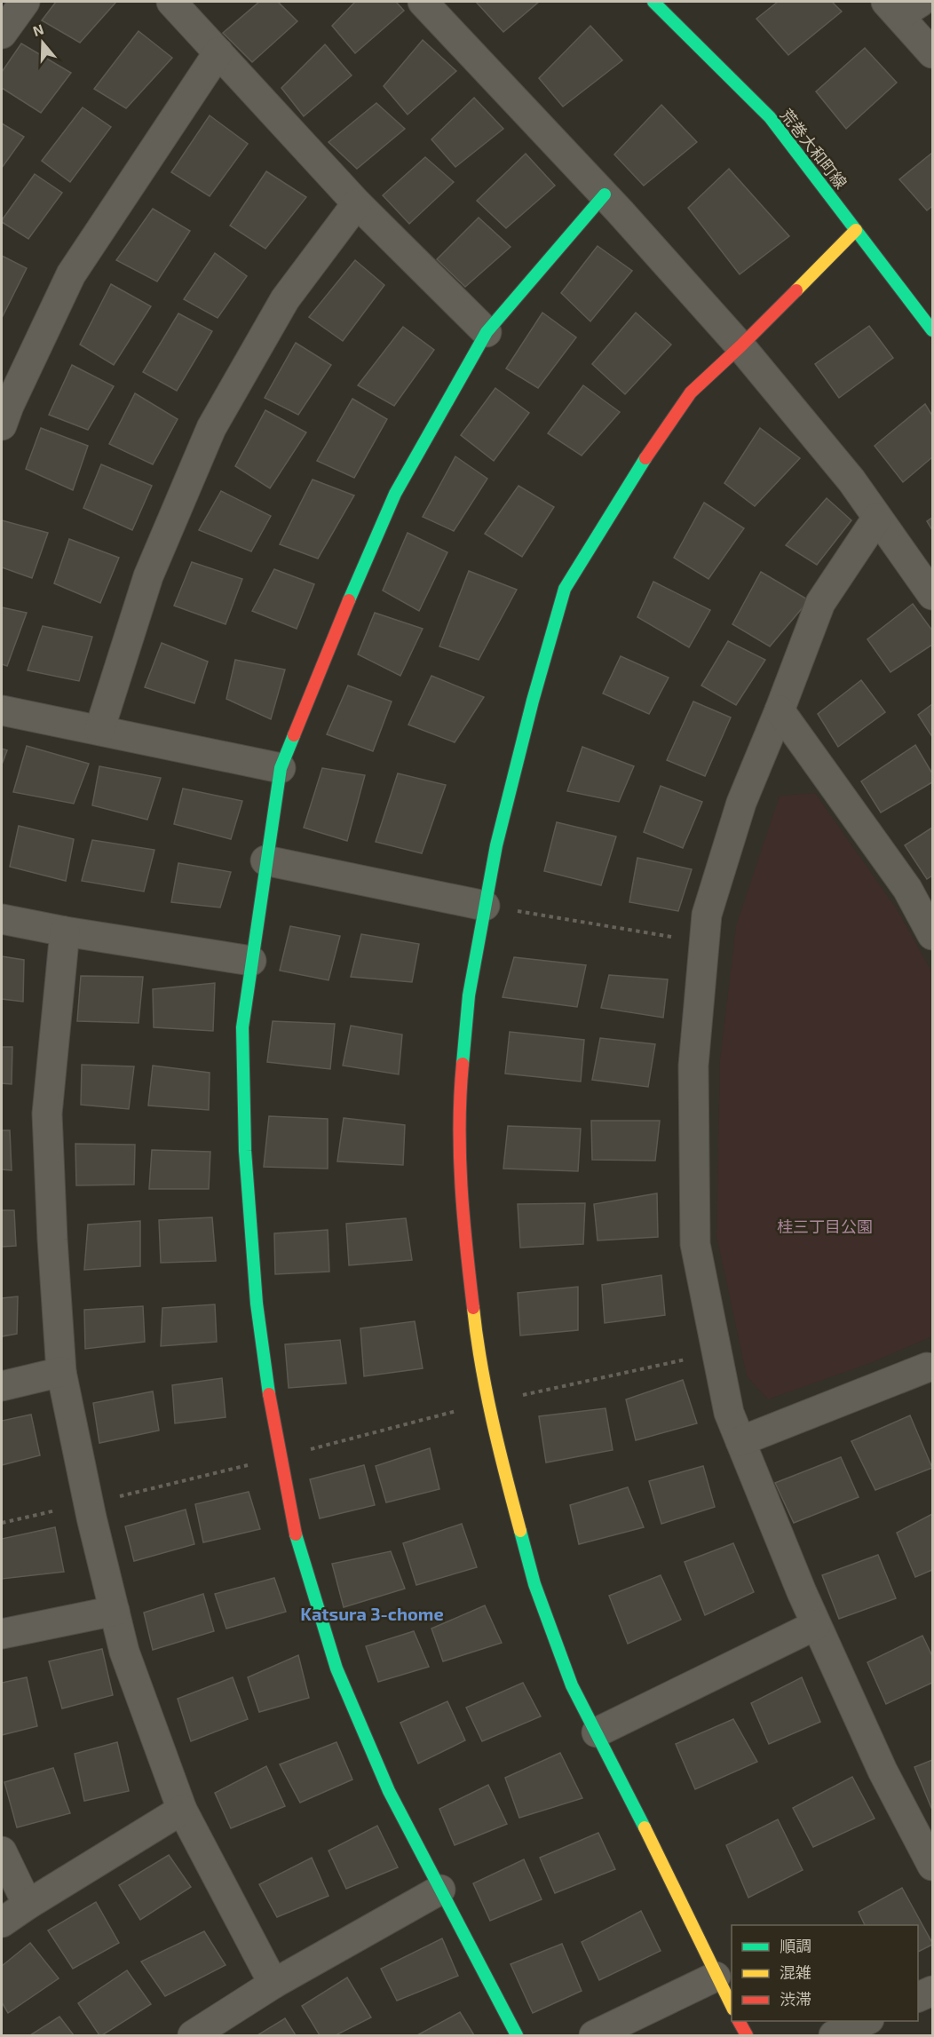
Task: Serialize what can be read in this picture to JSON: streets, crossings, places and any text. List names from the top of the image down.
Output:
{
  "streets": {
    "street": ["荒巻大和町線"]
  },
  "districts": ["Katsura 3-chome"],
  "parks": ["桂三丁目公園"],
  "legend": ["順調", "混雑", "渋滞"],
  "north": "top"
}
